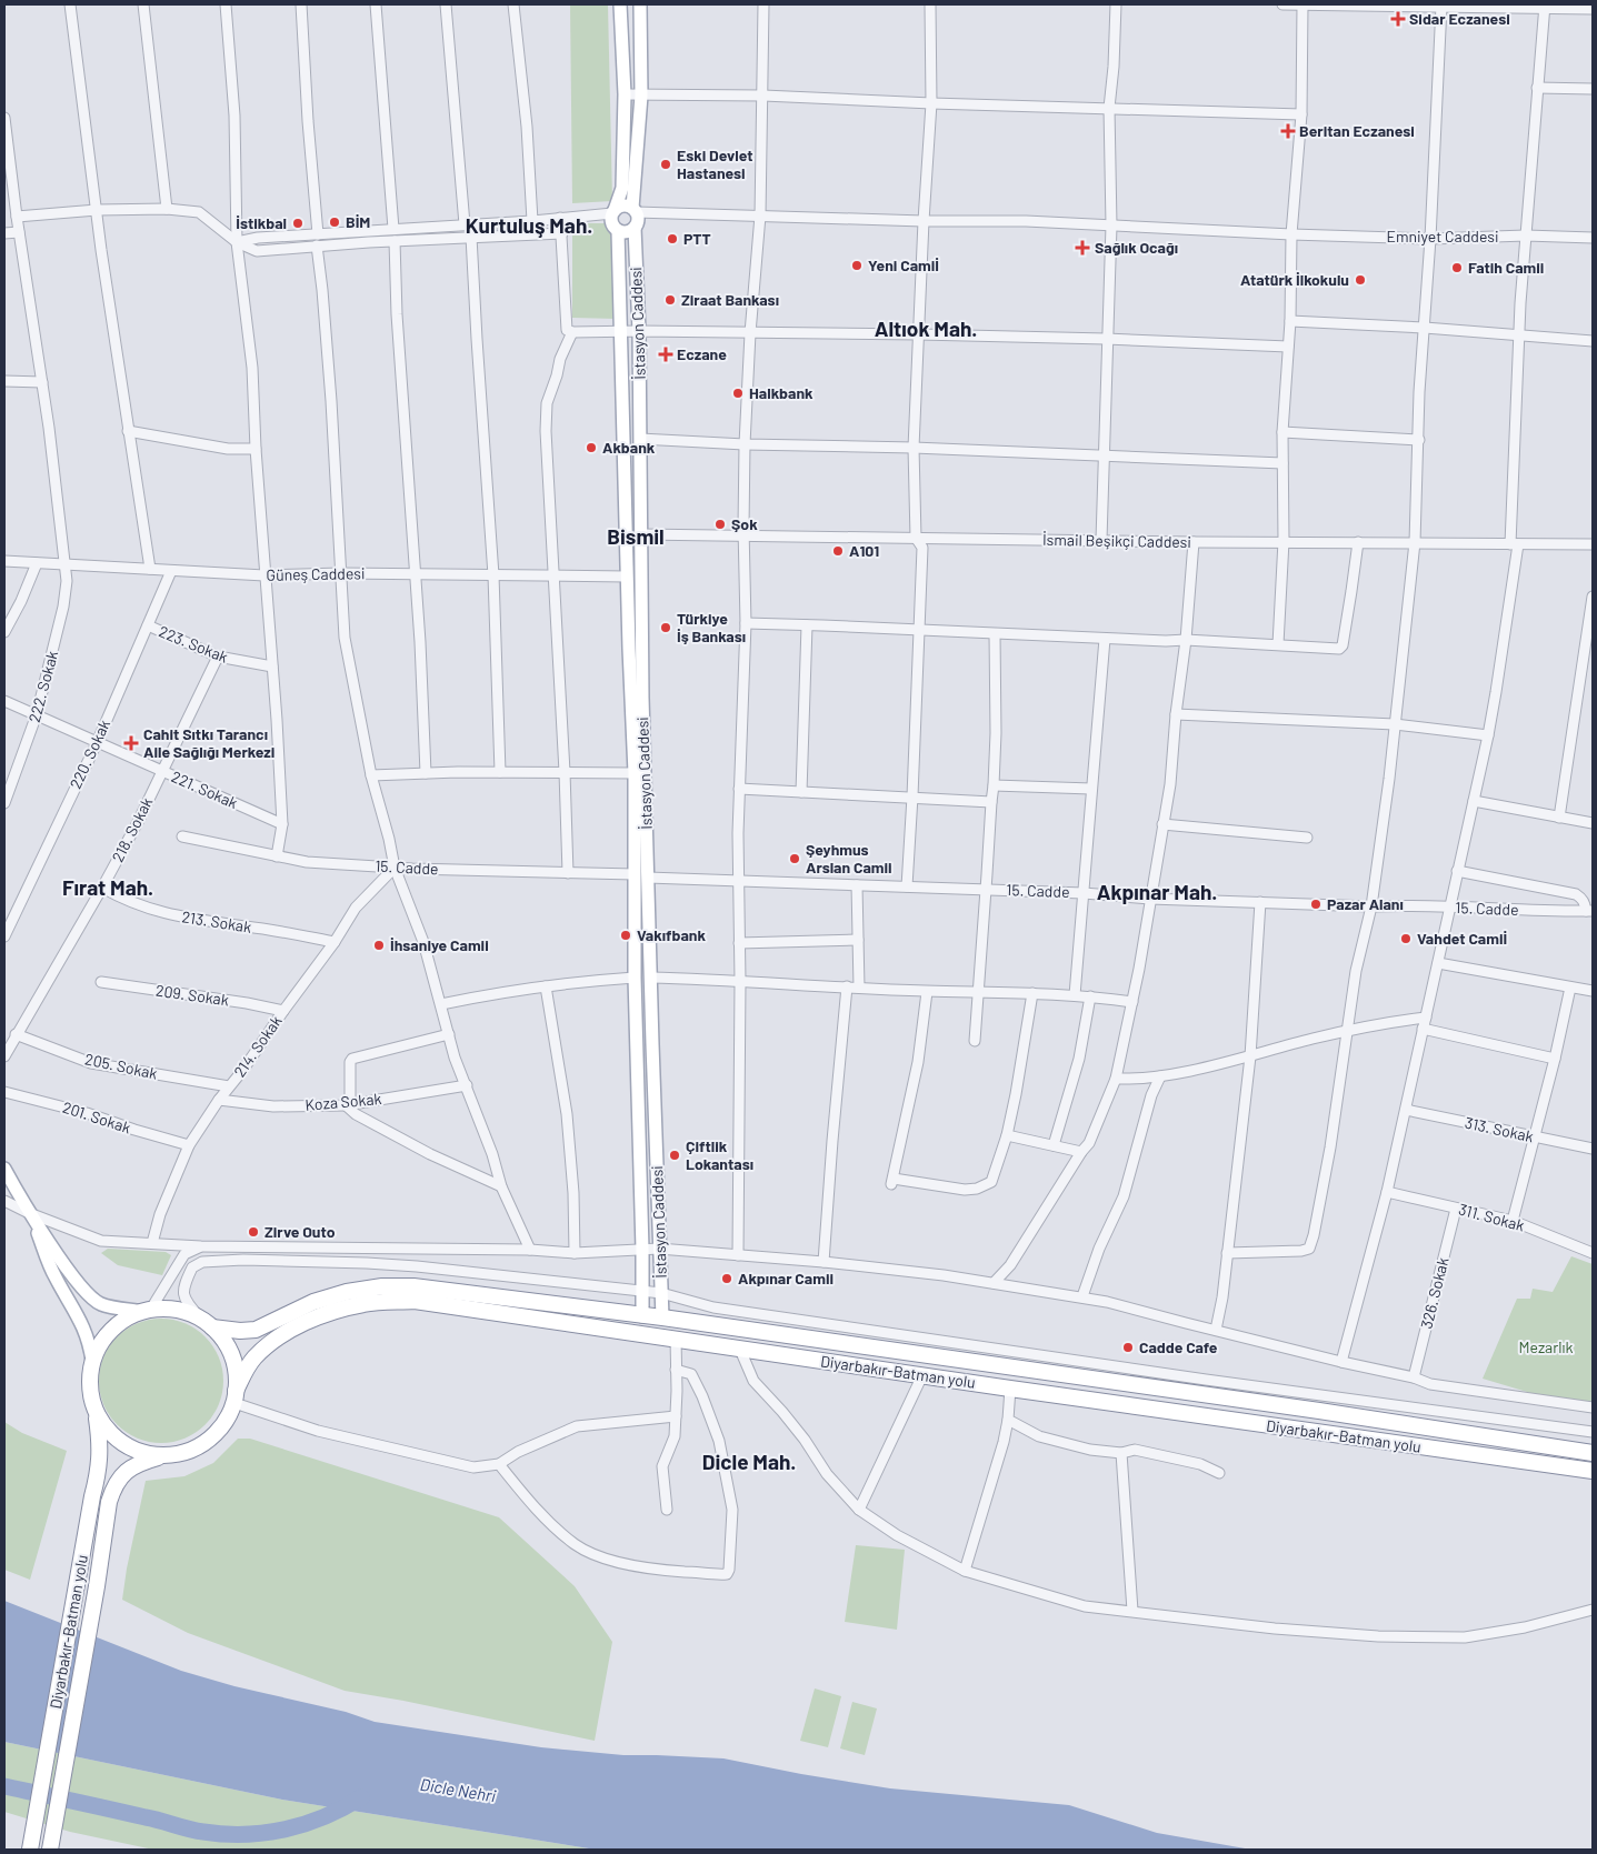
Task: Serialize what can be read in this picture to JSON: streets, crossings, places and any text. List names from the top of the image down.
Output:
{
  "streets": {
    "highway": ["Diyarbakır-Batman yolu"],
    "main road": ["İstasyon Caddesi"],
    "street": [
      "Emniyet Caddesi",
      "İsmail Beşikçi Caddesi",
      "Güneş Caddesi",
      "223. Sokak",
      "222. Sokak",
      "220. Sokak",
      "221. Sokak",
      "218. Sokak",
      "15. Cadde",
      "213. Sokak",
      "209. Sokak",
      "214. Sokak",
      "205. Sokak",
      "Koza Sokak",
      "201. Sokak",
      "313. Sokak",
      "311. Sokak",
      "326. Sokak"
    ]
  },
  "crossings": [
    ["Emniyet Caddesi", "İstasyon Caddesi"],
    ["İstasyon Caddesi", "İsmail Beşikçi Caddesi"],
    ["İstasyon Caddesi", "Güneş Caddesi"],
    ["İstasyon Caddesi", "15. Cadde"],
    ["İstasyon Caddesi", "Diyarbakır-Batman yolu"],
    ["Güneş Caddesi", "222. Sokak"],
    ["Güneş Caddesi", "220. Sokak"],
    ["223. Sokak", "220. Sokak"],
    ["223. Sokak", "218. Sokak"],
    ["222. Sokak", "221. Sokak"],
    ["220. Sokak", "221. Sokak"],
    ["221. Sokak", "218. Sokak"],
    ["218. Sokak", "213. Sokak"],
    ["218. Sokak", "205. Sokak"],
    ["15. Cadde", "214. Sokak"],
    ["213. Sokak", "214. Sokak"],
    ["209. Sokak", "214. Sokak"],
    ["214. Sokak", "205. Sokak"],
    ["214. Sokak", "Koza Sokak"],
    ["214. Sokak", "201. Sokak"],
    ["311. Sokak", "326. Sokak"]
  ],
  "districts": [
    "Kurtuluş Mah.",
    "Altıok Mah.",
    "Bismil",
    "Fırat Mah.",
    "Akpınar Mah.",
    "Dicle Mah."
  ],
  "water": ["Dicle Nehri"],
  "parks": ["Mezarlık"],
  "places": {
    "health": [
      "Sidar Eczanesi",
      "Beritan Eczanesi",
      "Sağlık Ocağı",
      "Eczane",
      "Cahit Sıtkı Tarancı Aile Sağlığı Merkezi"
    ],
    "other": [
      "Eski Devlet Hastanesi",
      "BİM",
      "İstikbal",
      "PTT",
      "Yeni Camiİ",
      "Fatih Camii",
      "Atatürk İlkokulu",
      "Ziraat Bankası",
      "Halkbank",
      "Akbank",
      "Şok",
      "A101",
      "Türkiye İş Bankası",
      "Şeyhmus Arslan Camii",
      "Pazar Alanı",
      "Vakıfbank",
      "Vahdet Camiİ",
      "İhsaniye Camii",
      "Çiftlik Lokantası",
      "Zirve Outo",
      "Akpınar Camii",
      "Cadde Cafe"
    ]
  }
}
